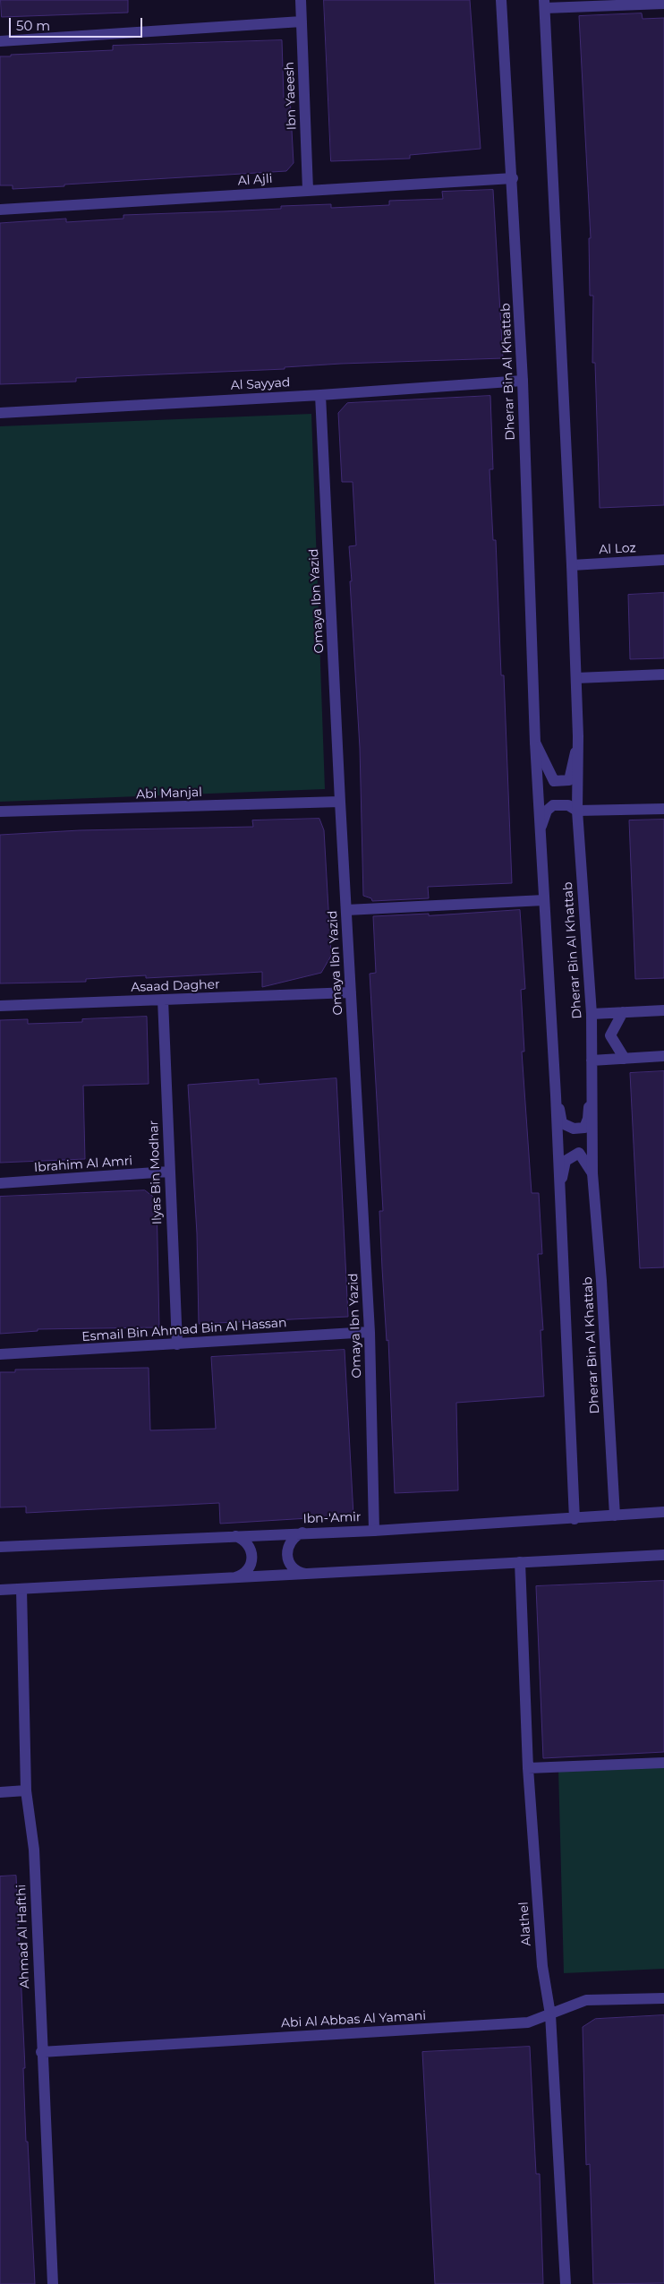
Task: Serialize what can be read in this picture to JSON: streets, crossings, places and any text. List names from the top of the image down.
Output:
{
  "streets": {
    "street": [
      "Ibn Yaeesh",
      "Al Ajli",
      "Dherar Bin Al Khattab",
      "Al Sayyad",
      "Al Loz",
      "Omaya Ibn Yazid",
      "Abi Manjal",
      "Asaad Dagher",
      "Ibrahim Al Amri",
      "Ilyas Bin Modhar",
      "Esmail Bin Ahmad Bin Al Hassan",
      "Ibn-'Amir",
      "Alathel",
      "Ahmad Al Hafthi",
      "Abi Al Abbas Al Yamani"
    ]
  },
  "crossings": [
    ["Ibn Yaeesh", "Al Ajli"],
    ["Al Ajli", "Dherar Bin Al Khattab"],
    ["Dherar Bin Al Khattab", "Al Sayyad"],
    ["Dherar Bin Al Khattab", "Al Loz"],
    ["Dherar Bin Al Khattab", "Ibn-'Amir"],
    ["Al Sayyad", "Omaya Ibn Yazid"],
    ["Omaya Ibn Yazid", "Abi Manjal"],
    ["Omaya Ibn Yazid", "Asaad Dagher"],
    ["Omaya Ibn Yazid", "Esmail Bin Ahmad Bin Al Hassan"],
    ["Omaya Ibn Yazid", "Ibn-'Amir"],
    ["Asaad Dagher", "Ilyas Bin Modhar"],
    ["Ibrahim Al Amri", "Ilyas Bin Modhar"],
    ["Ilyas Bin Modhar", "Esmail Bin Ahmad Bin Al Hassan"],
    ["Alathel", "Abi Al Abbas Al Yamani"],
    ["Ahmad Al Hafthi", "Abi Al Abbas Al Yamani"]
  ],
  "scale_bar": "50 m"
}
